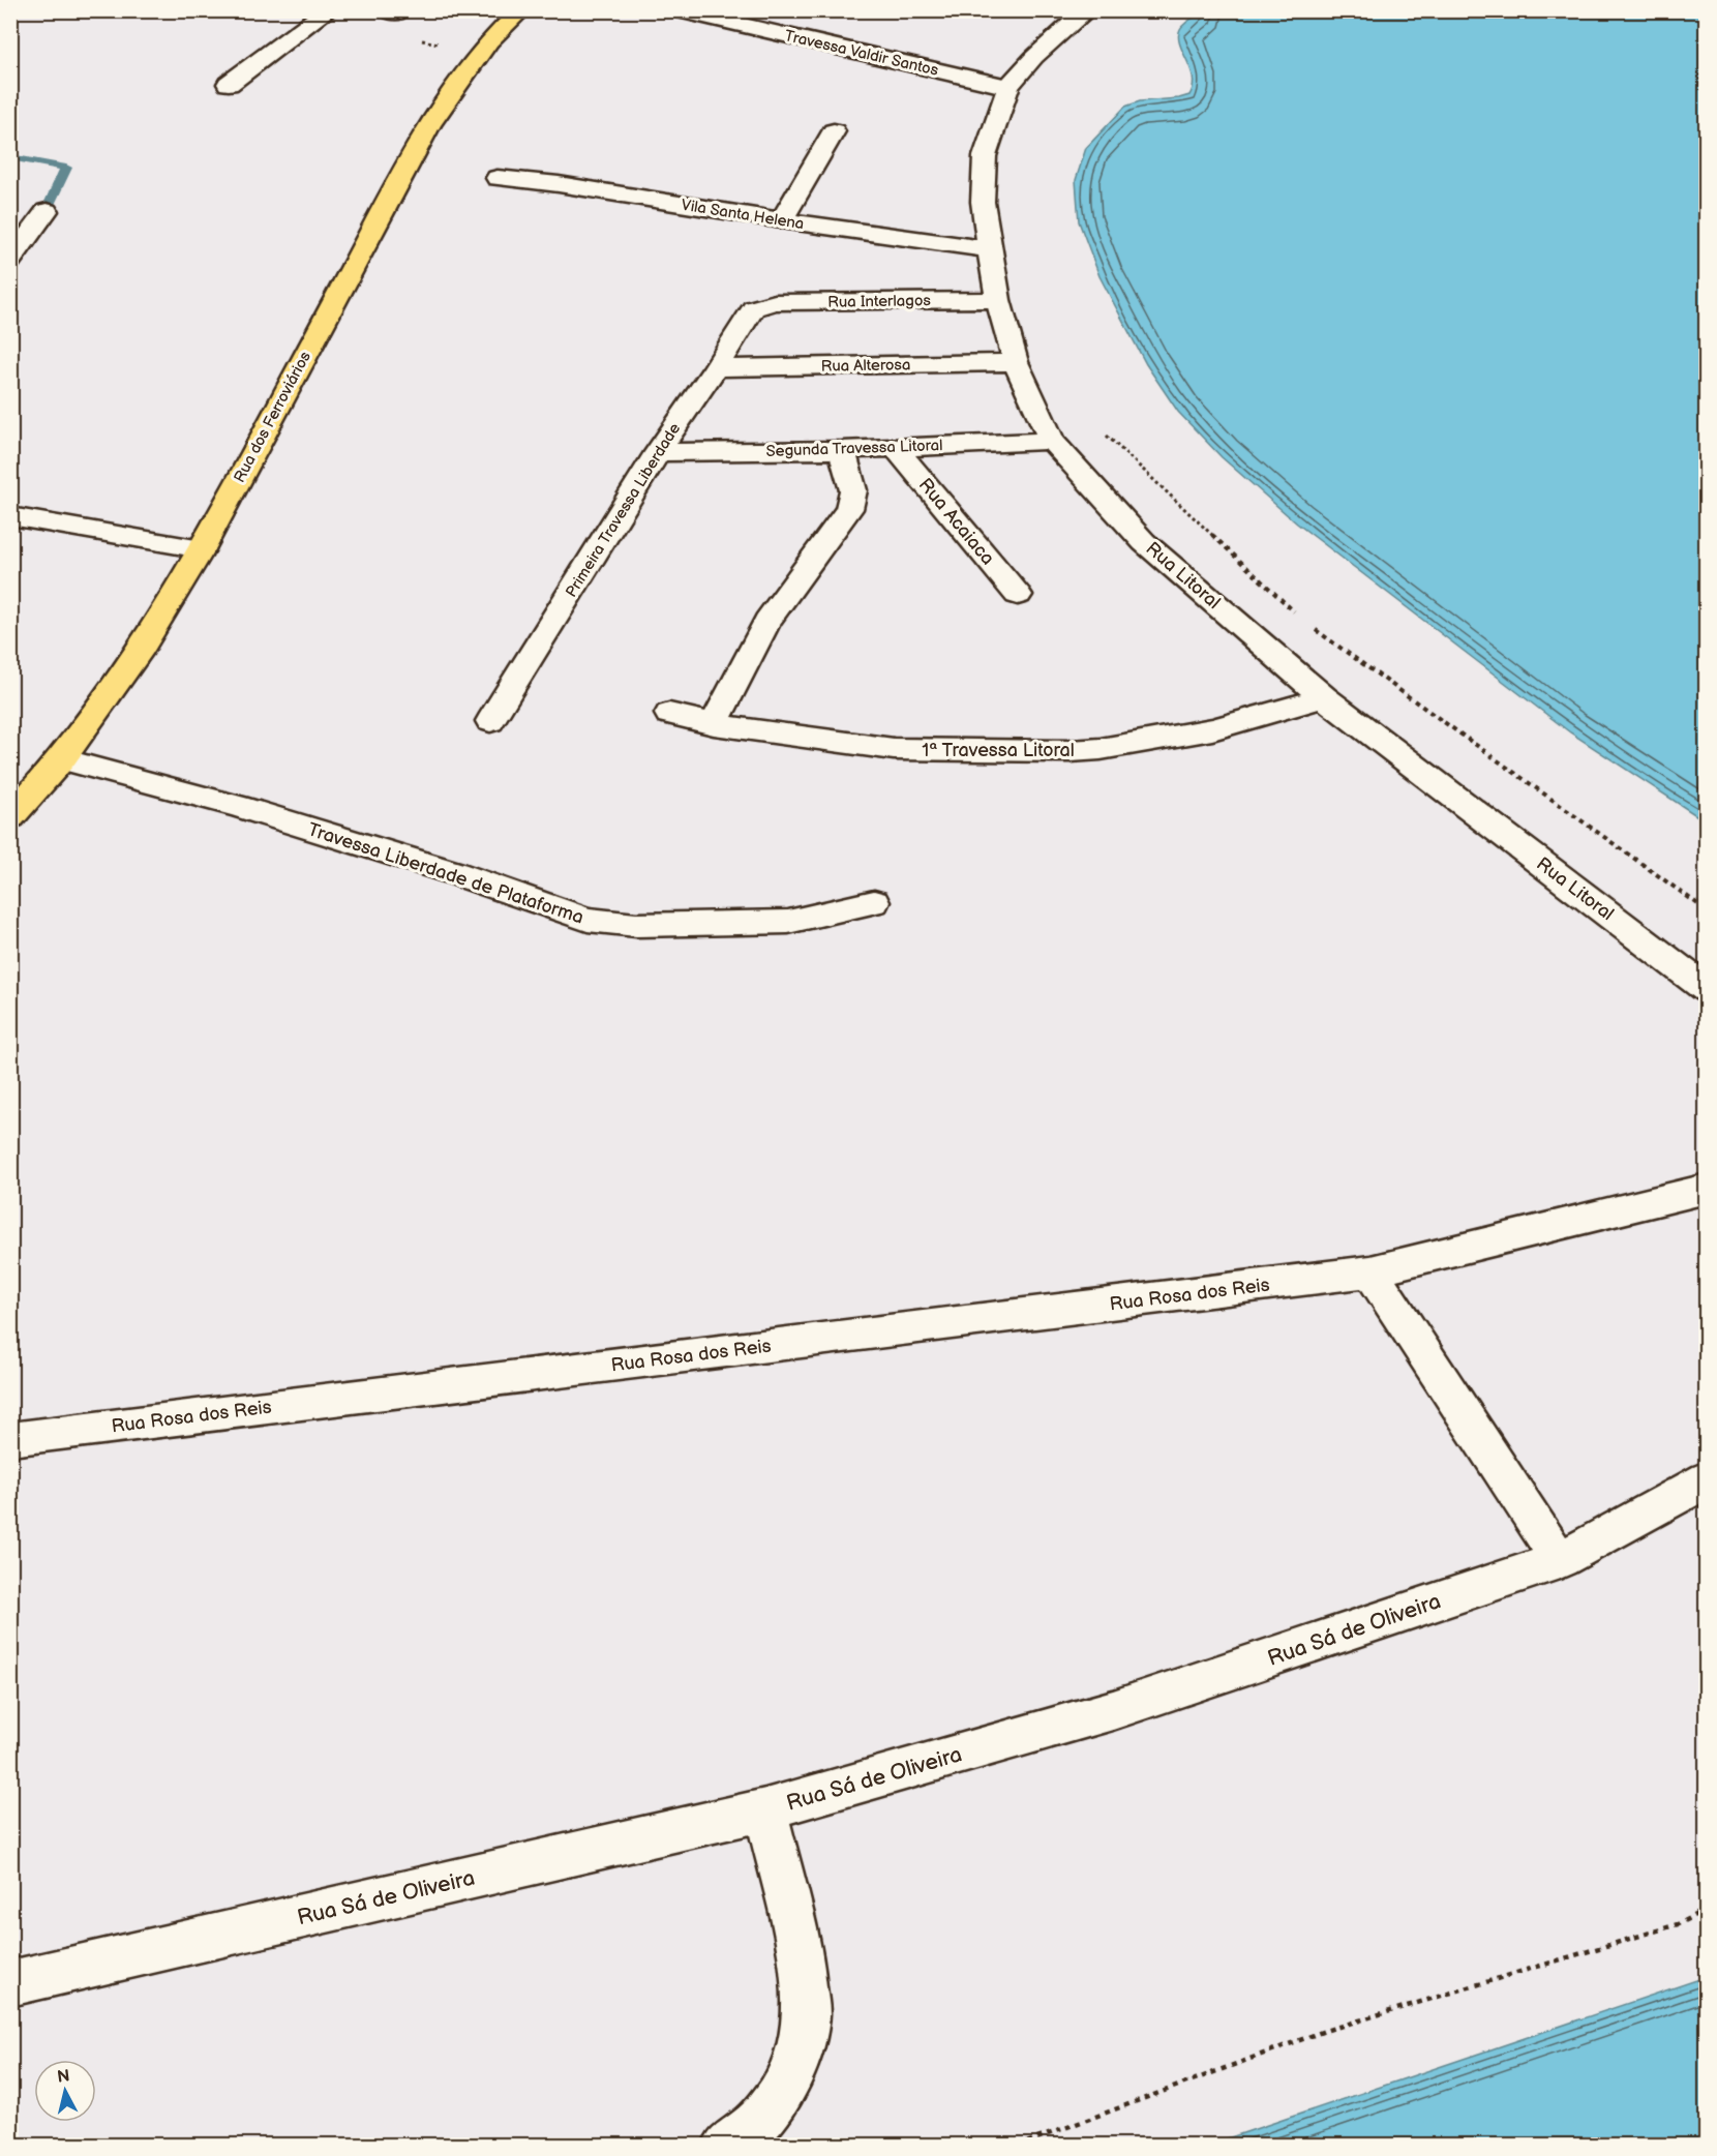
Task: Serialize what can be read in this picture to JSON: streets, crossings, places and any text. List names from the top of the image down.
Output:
{
  "streets": {
    "main road": ["Rua dos Ferroviários"],
    "street": [
      "Travessa Valdir Santos",
      "Vila Santa Helena",
      "Rua Interlagos",
      "Rua Alterosa",
      "Segunda Travessa Litoral",
      "Primeira Travessa Liberdade",
      "Rua Acaiaca",
      "Rua Litoral",
      "1ª Travessa Litoral",
      "Travessa Liberdade de Plataforma",
      "Rua Rosa dos Reis",
      "Rua Sá de Oliveira"
    ]
  },
  "crossings": [
    ["Travessa Valdir Santos", "Rua Litoral"],
    ["Vila Santa Helena", "Rua Litoral"],
    ["Rua Interlagos", "Primeira Travessa Liberdade"],
    ["Rua Interlagos", "Rua Litoral"],
    ["Rua Alterosa", "Primeira Travessa Liberdade"],
    ["Rua Alterosa", "Rua Litoral"],
    ["Rua dos Ferroviários", "Travessa Liberdade de Plataforma"],
    ["Segunda Travessa Litoral", "Primeira Travessa Liberdade"],
    ["Segunda Travessa Litoral", "Rua Acaiaca"],
    ["Segunda Travessa Litoral", "Rua Litoral"],
    ["Rua Litoral", "1ª Travessa Litoral"]
  ],
  "north": "top"
}
